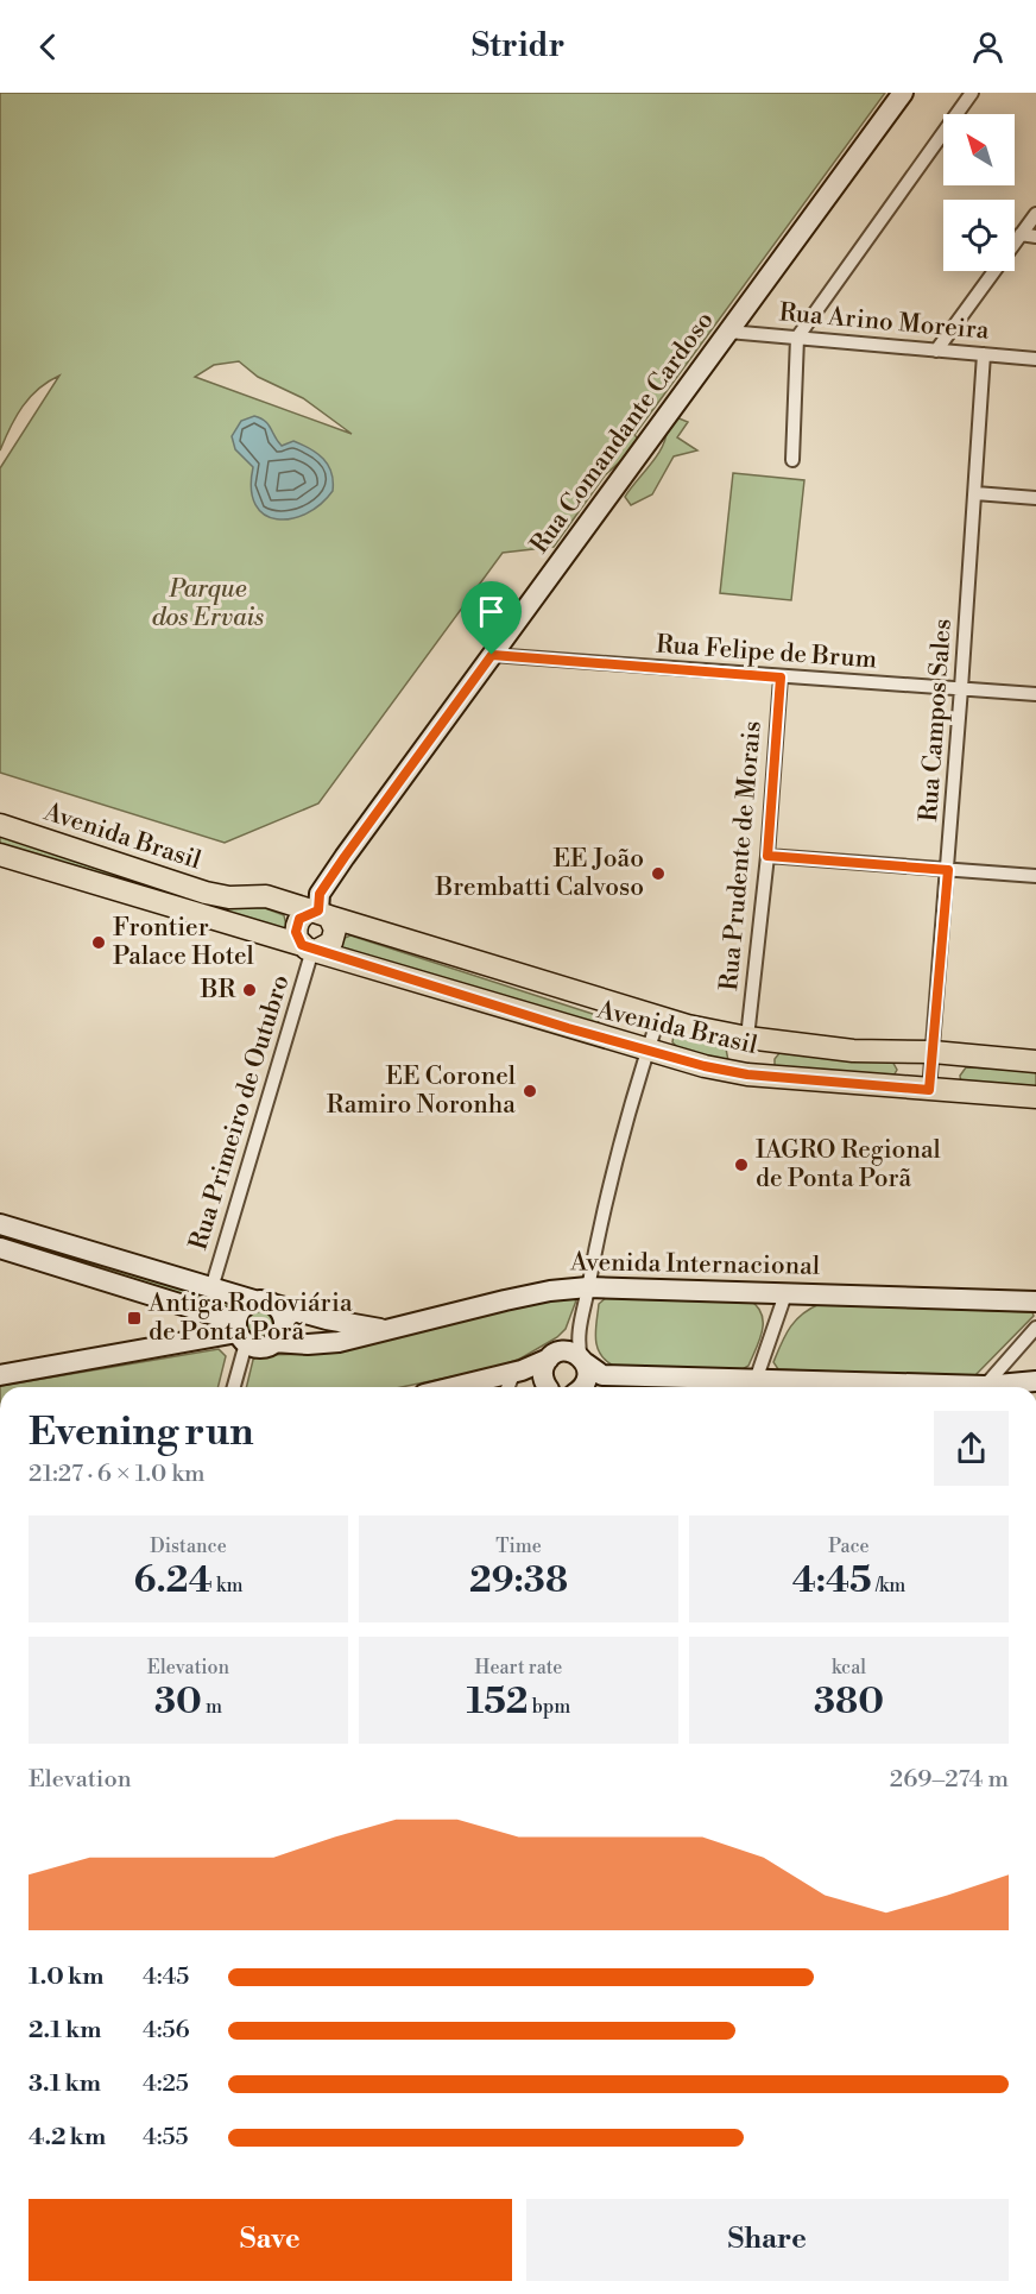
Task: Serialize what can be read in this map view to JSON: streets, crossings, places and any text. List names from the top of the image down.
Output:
{
  "streets": {
    "main road": ["Rua Comandante Cardoso", "Avenida Brasil", "Avenida Internacional"],
    "street": [
      "Rua Arino Moreira",
      "Rua Felipe de Brum",
      "Rua Campos Sales",
      "Rua Prudente de Morais",
      "Rua Primeiro de Outubro"
    ]
  },
  "crossings": [
    ["Rua Arino Moreira", "Rua Comandante Cardoso"],
    ["Rua Arino Moreira", "Rua Campos Sales"],
    ["Rua Comandante Cardoso", "Rua Felipe de Brum"],
    ["Rua Comandante Cardoso", "Avenida Brasil"],
    ["Rua Comandante Cardoso", "Rua Primeiro de Outubro"],
    ["Rua Felipe de Brum", "Rua Campos Sales"],
    ["Rua Felipe de Brum", "Rua Prudente de Morais"],
    ["Rua Campos Sales", "Avenida Brasil"],
    ["Avenida Brasil", "Rua Prudente de Morais"],
    ["Avenida Brasil", "Rua Primeiro de Outubro"]
  ],
  "parks": ["Parque dos Ervais"],
  "places": {
    "other": [
      "EE João Brembatti Calvoso",
      "Frontier Palace Hotel",
      "BR",
      "EE Coronel Ramiro Noronha",
      "IAGRO Regional de Ponta Porã"
    ],
    "transit": ["Antiga Rodoviária de Ponta Porã"]
  },
  "north": "top left",
  "page": {
    "header": "Stridr",
    "heading": ["Evening run", "21:27 · 6 × 1.0 km"],
    "stats": [
      ["Distance", "6.24 km"],
      ["Time", "29:38"],
      ["Pace", "4:45 /km"],
      ["Elevation", "30 m"],
      ["Heart rate", "152 bpm"],
      ["kcal", "380"]
    ],
    "chart": ["Elevation", "269–274 m"],
    "list": [
      {
        "name": "1.0 km",
        "note": "4:45"
      },
      {
        "name": "2.1 km",
        "note": "4:56"
      },
      {
        "name": "3.1 km",
        "note": "4:25"
      },
      {
        "name": "4.2 km",
        "note": "4:55"
      }
    ],
    "buttons": ["Save", "Share"]
  }
}
